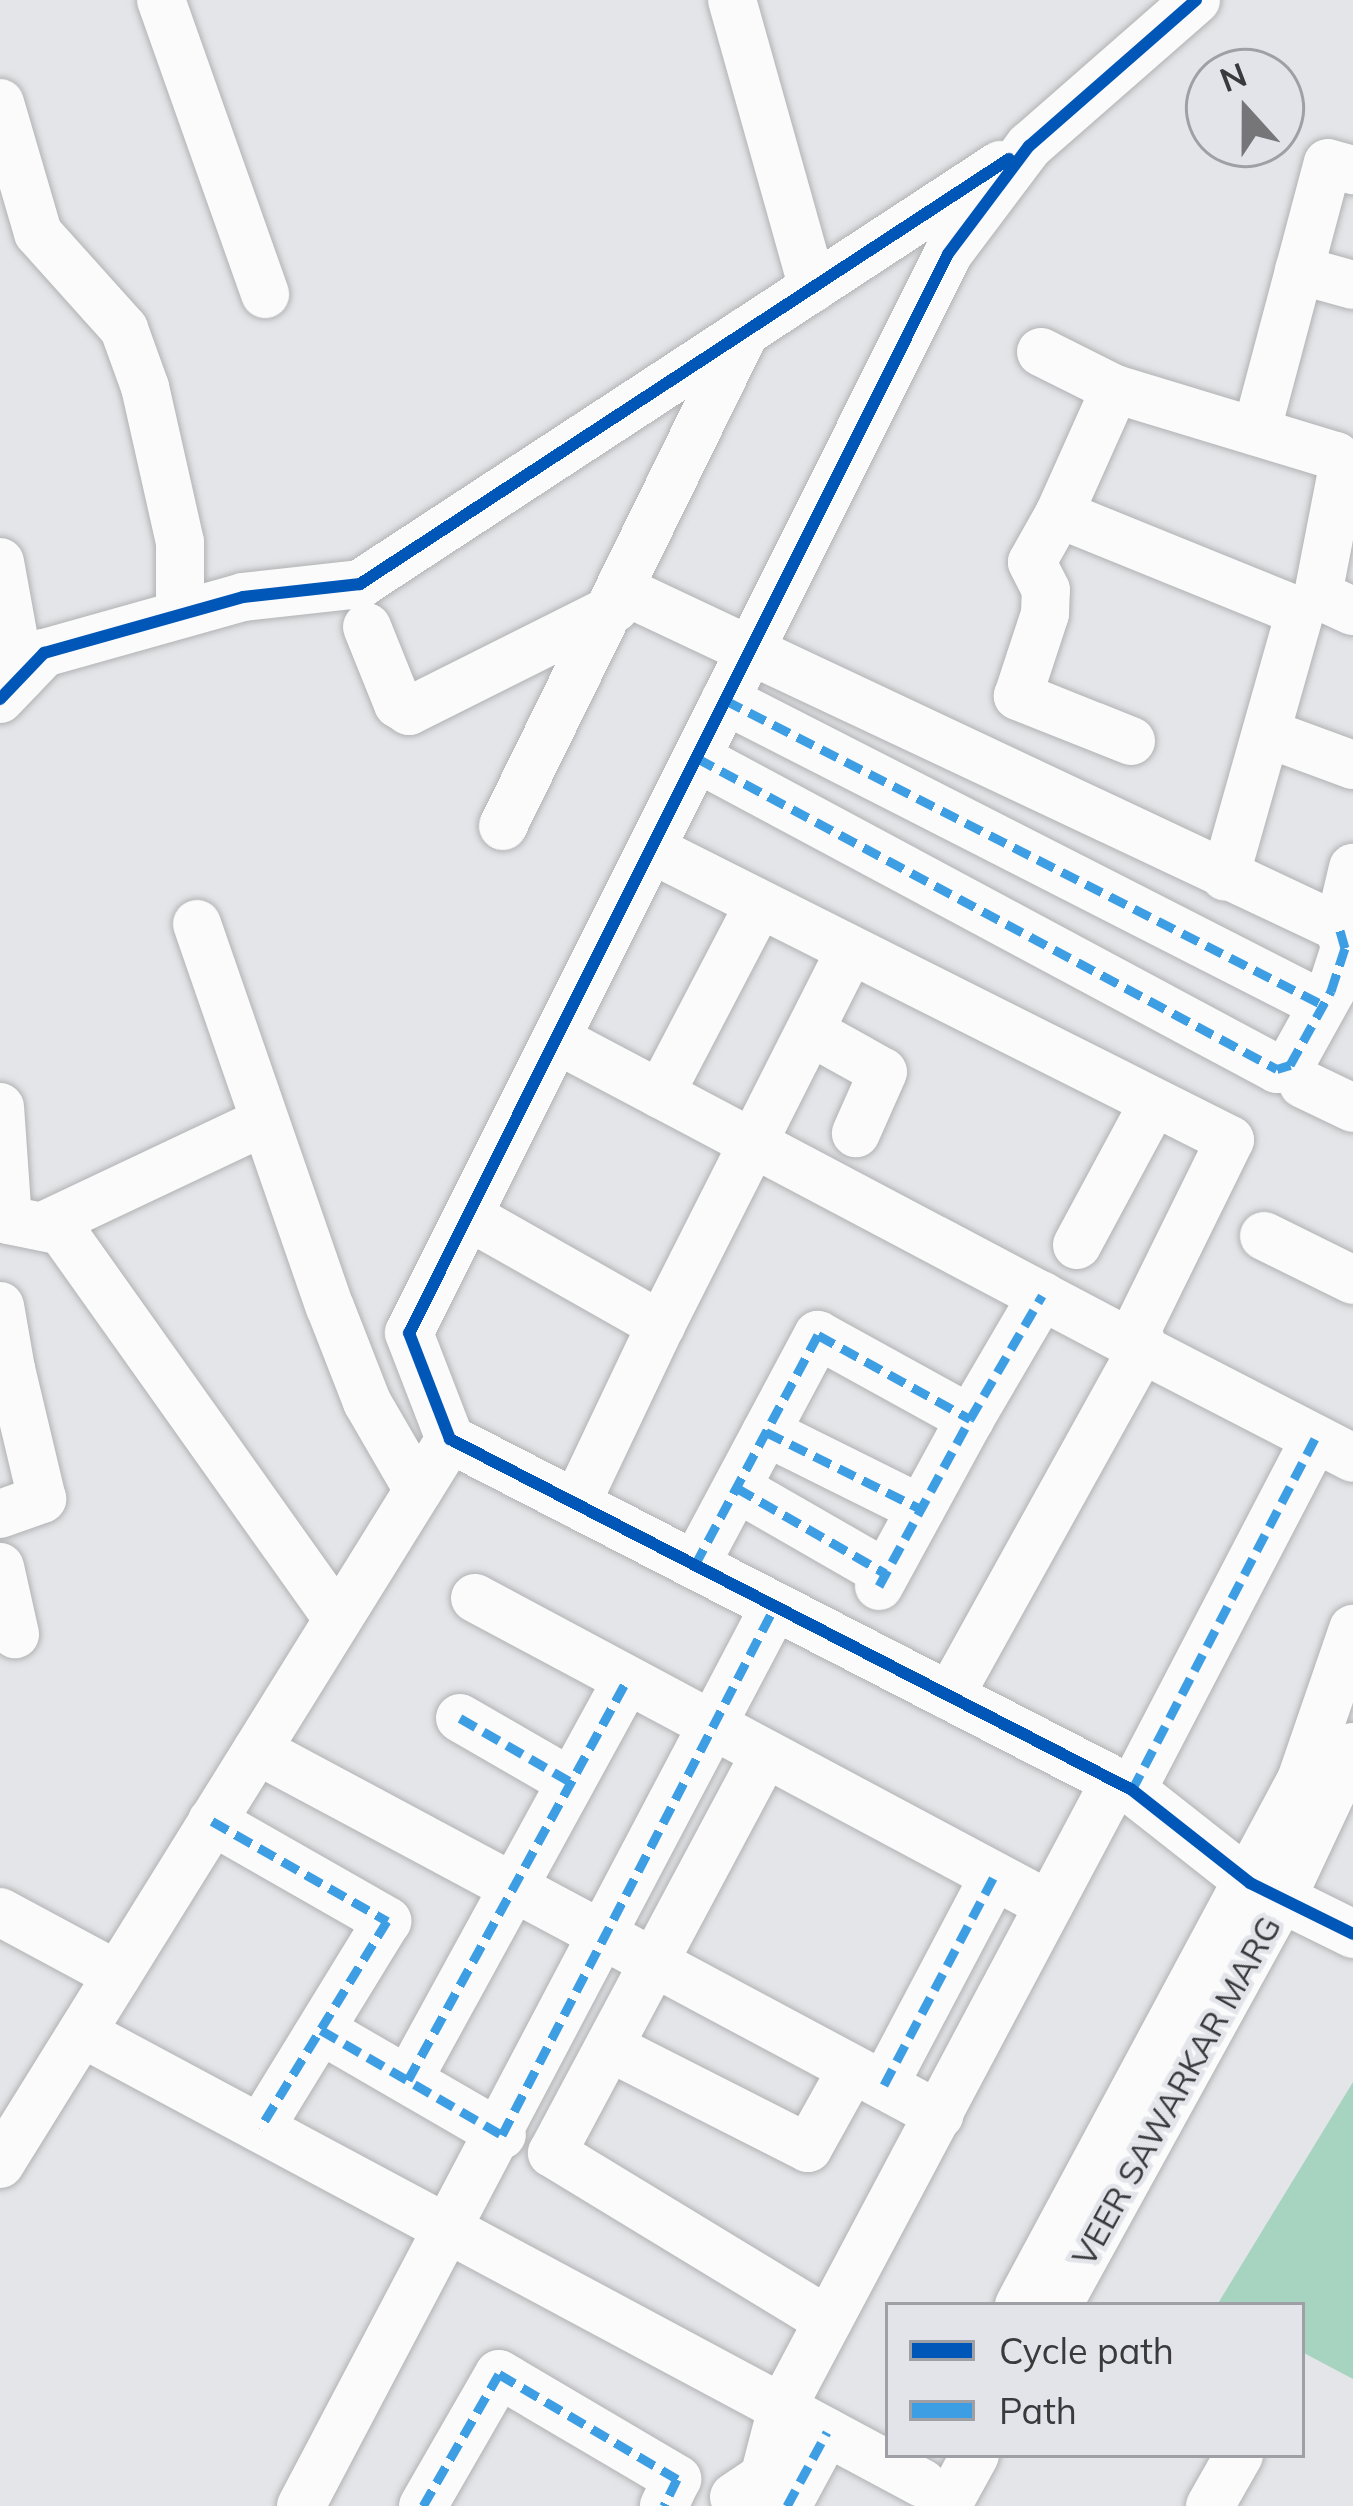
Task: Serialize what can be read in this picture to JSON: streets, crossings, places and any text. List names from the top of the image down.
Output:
{
  "streets": {
    "street": ["VEER SAWARKAR MARG"]
  },
  "legend": ["Cycle path", "Path"],
  "north": "top"
}
